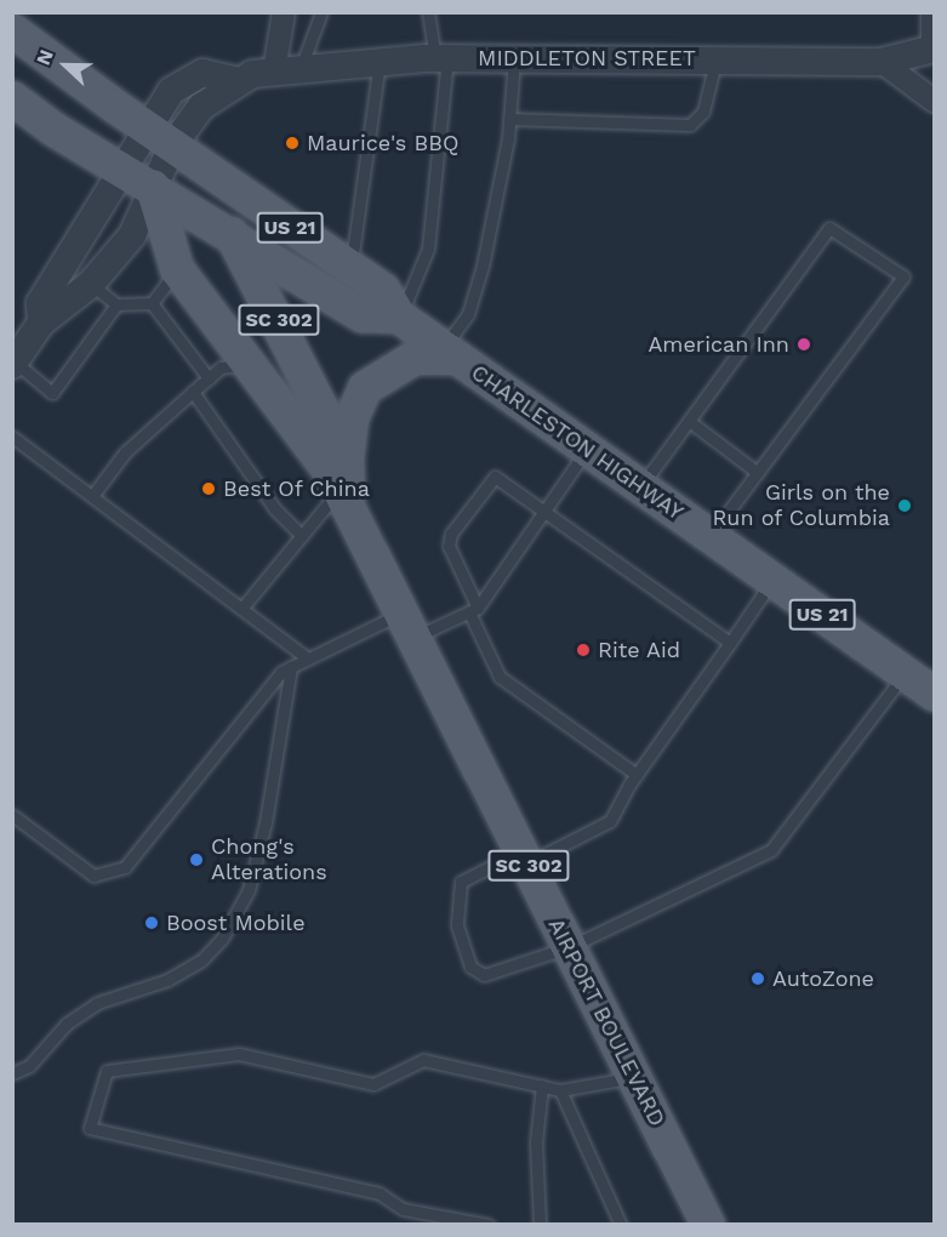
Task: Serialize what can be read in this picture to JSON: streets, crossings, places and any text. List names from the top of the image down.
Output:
{
  "streets": {
    "main road": [
      "US 21",
      "SC 302",
      "CHARLESTON HIGHWAY",
      "AIRPORT BOULEVARD"
    ],
    "street": ["MIDDLETON STREET"]
  },
  "crossings": [
    ["MIDDLETON STREET", "US 21"],
    ["MIDDLETON STREET", "CHARLESTON HIGHWAY"],
    ["MIDDLETON STREET", "AIRPORT BOULEVARD"],
    ["US 21", "CHARLESTON HIGHWAY"],
    ["US 21", "AIRPORT BOULEVARD"],
    ["CHARLESTON HIGHWAY", "AIRPORT BOULEVARD"]
  ],
  "places": [
    "Maurice's BBQ",
    "American Inn",
    "Best Of China",
    "Girls on the Run of Columbia",
    "Rite Aid",
    "Chong's Alterations",
    "Boost Mobile",
    "AutoZone"
  ],
  "north": "left"
}
